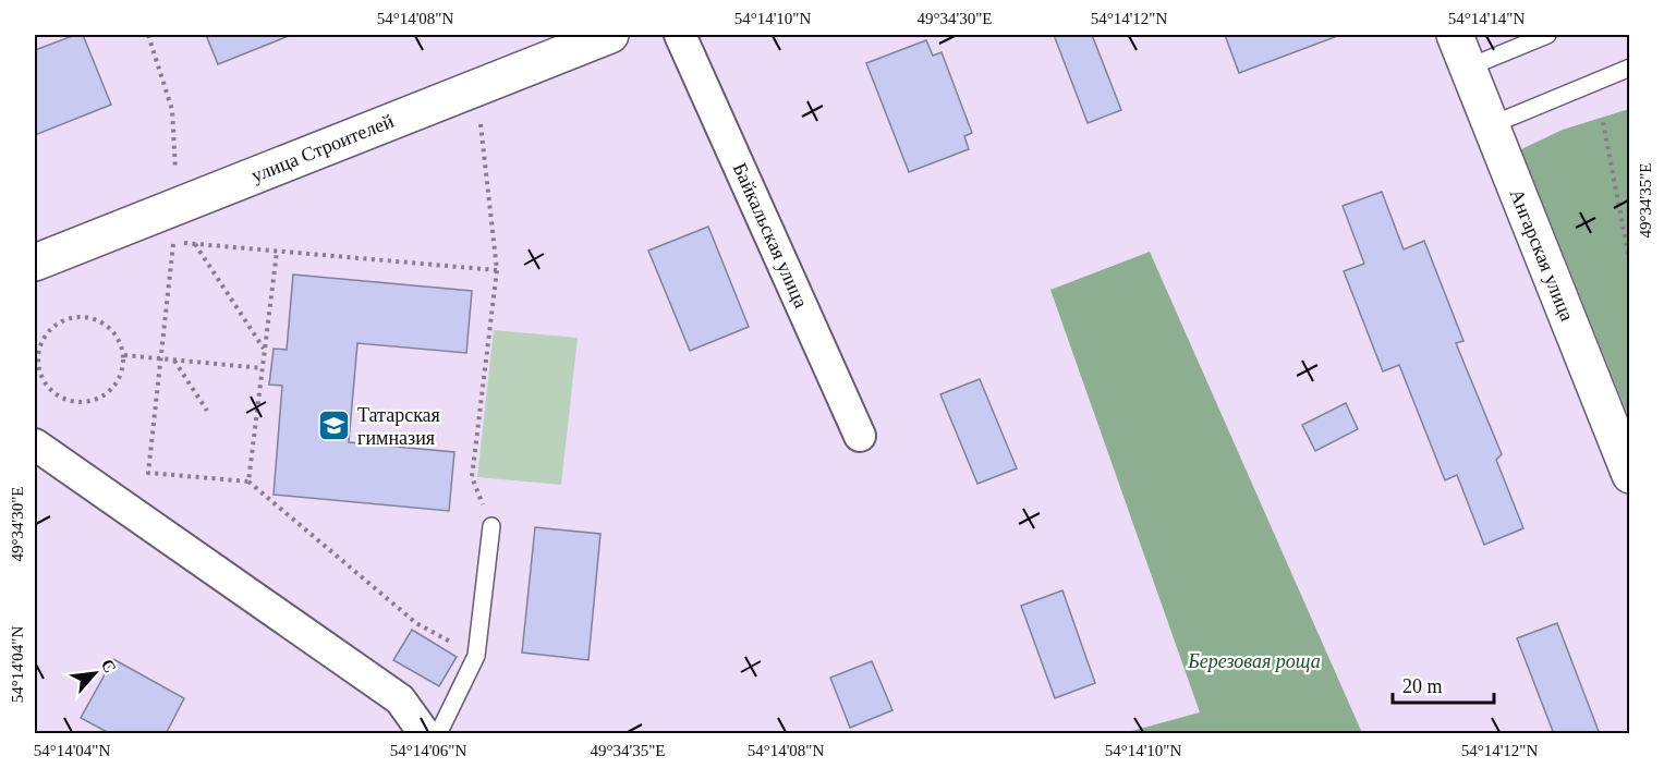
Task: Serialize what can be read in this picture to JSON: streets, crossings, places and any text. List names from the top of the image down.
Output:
{
  "streets": {
    "street": ["улица Строителей", "Байкальская улица", "Ангарская улица"]
  },
  "parks": ["Березовая роща"],
  "places": {
    "school or university": ["Татарская гимназия"]
  },
  "scale_bar": "20 m",
  "north": "top right",
  "coordinates": [
    "54°14'08\"N",
    "54°14'10\"N",
    "49°34'30\"E",
    "54°14'12\"N",
    "54°14'14\"N",
    "49°34'35\"E",
    "54°14'04\"N",
    "54°14'06\"N"
  ]
}
